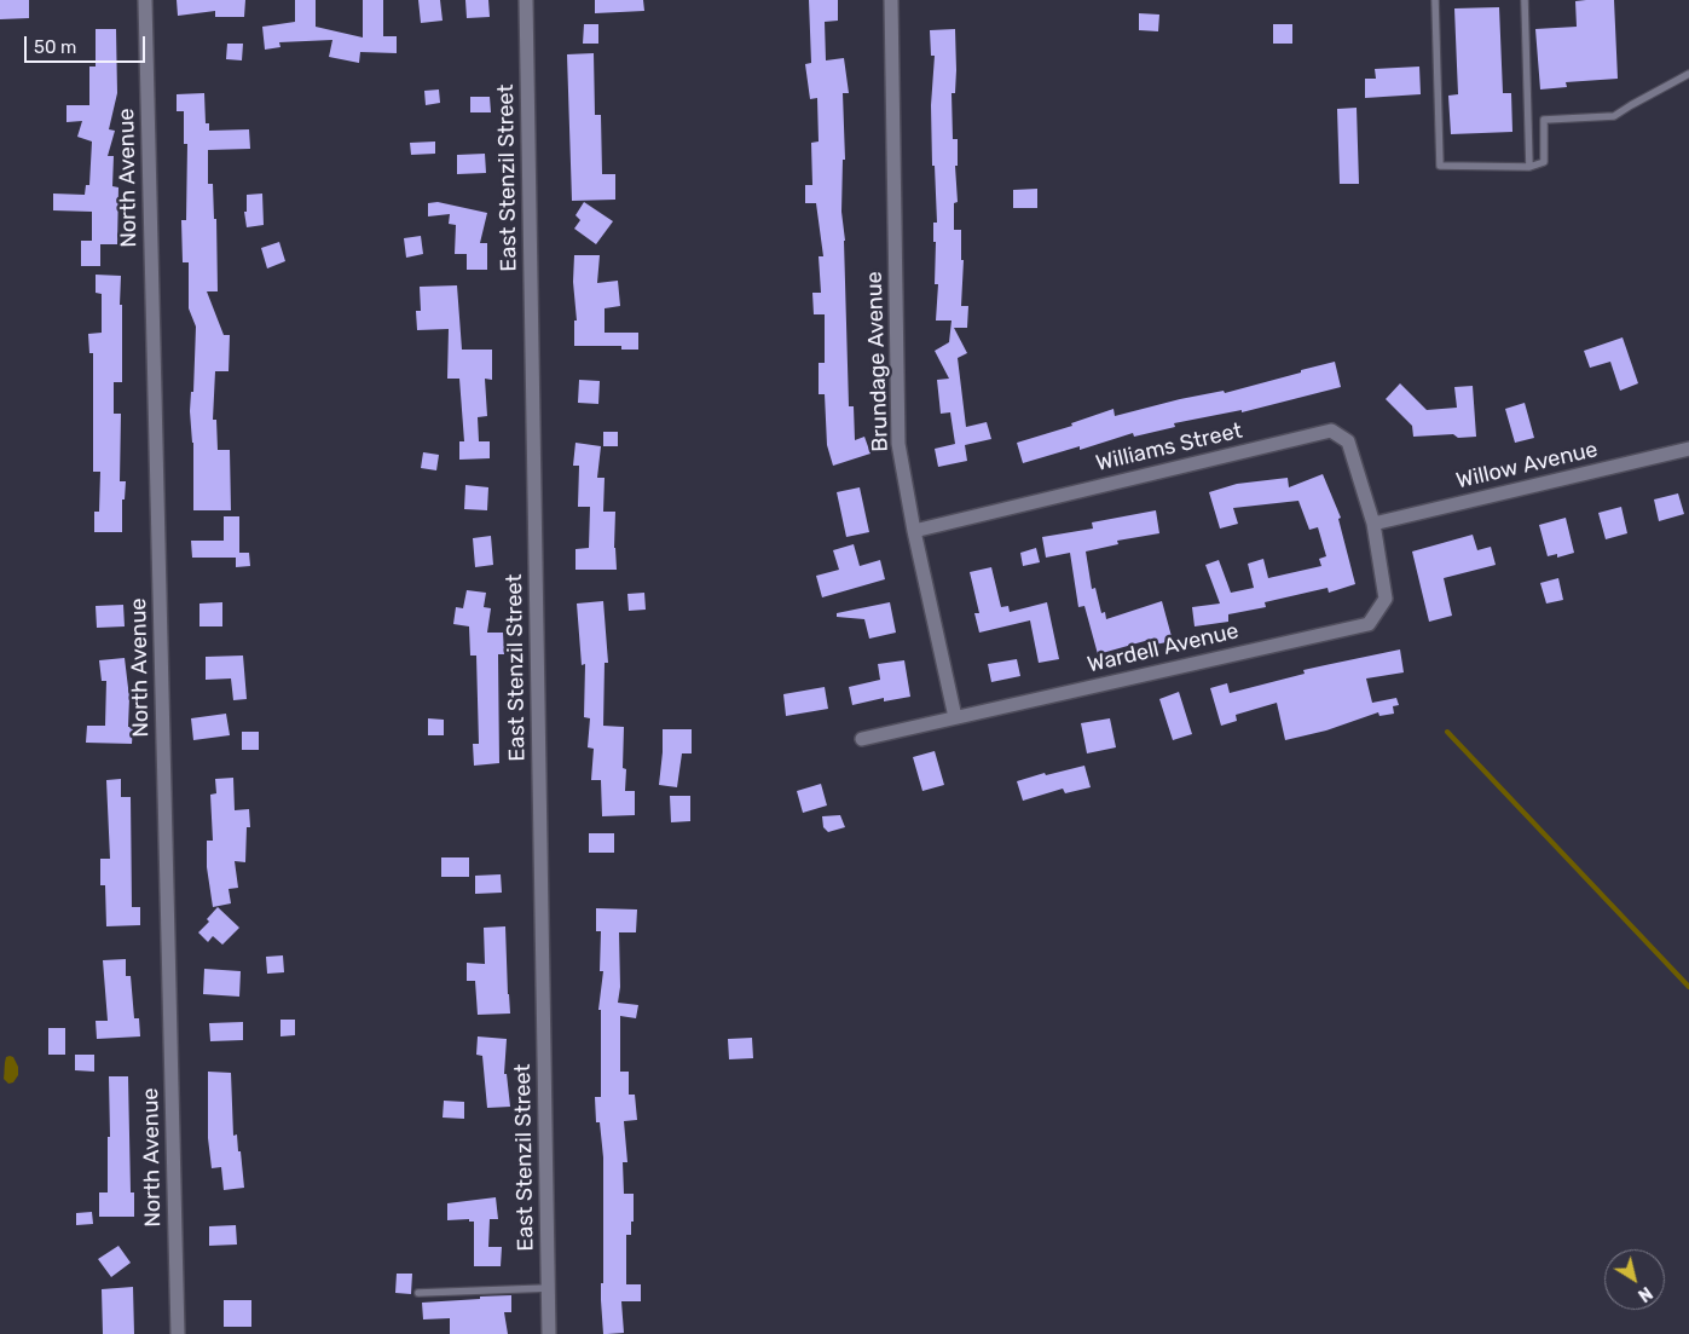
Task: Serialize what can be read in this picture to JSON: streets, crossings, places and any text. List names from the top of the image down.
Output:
{
  "streets": {
    "street": [
      "North Avenue",
      "East Stenzil Street",
      "Brundage Avenue",
      "Williams Street",
      "Willow Avenue",
      "Wardell Avenue"
    ]
  },
  "crossings": [
    ["Brundage Avenue", "Williams Street"],
    ["Brundage Avenue", "Wardell Avenue"],
    ["Williams Street", "Willow Avenue"],
    ["Williams Street", "Wardell Avenue"],
    ["Willow Avenue", "Wardell Avenue"]
  ],
  "scale_bar": "50 m",
  "north": "bottom right"
}
